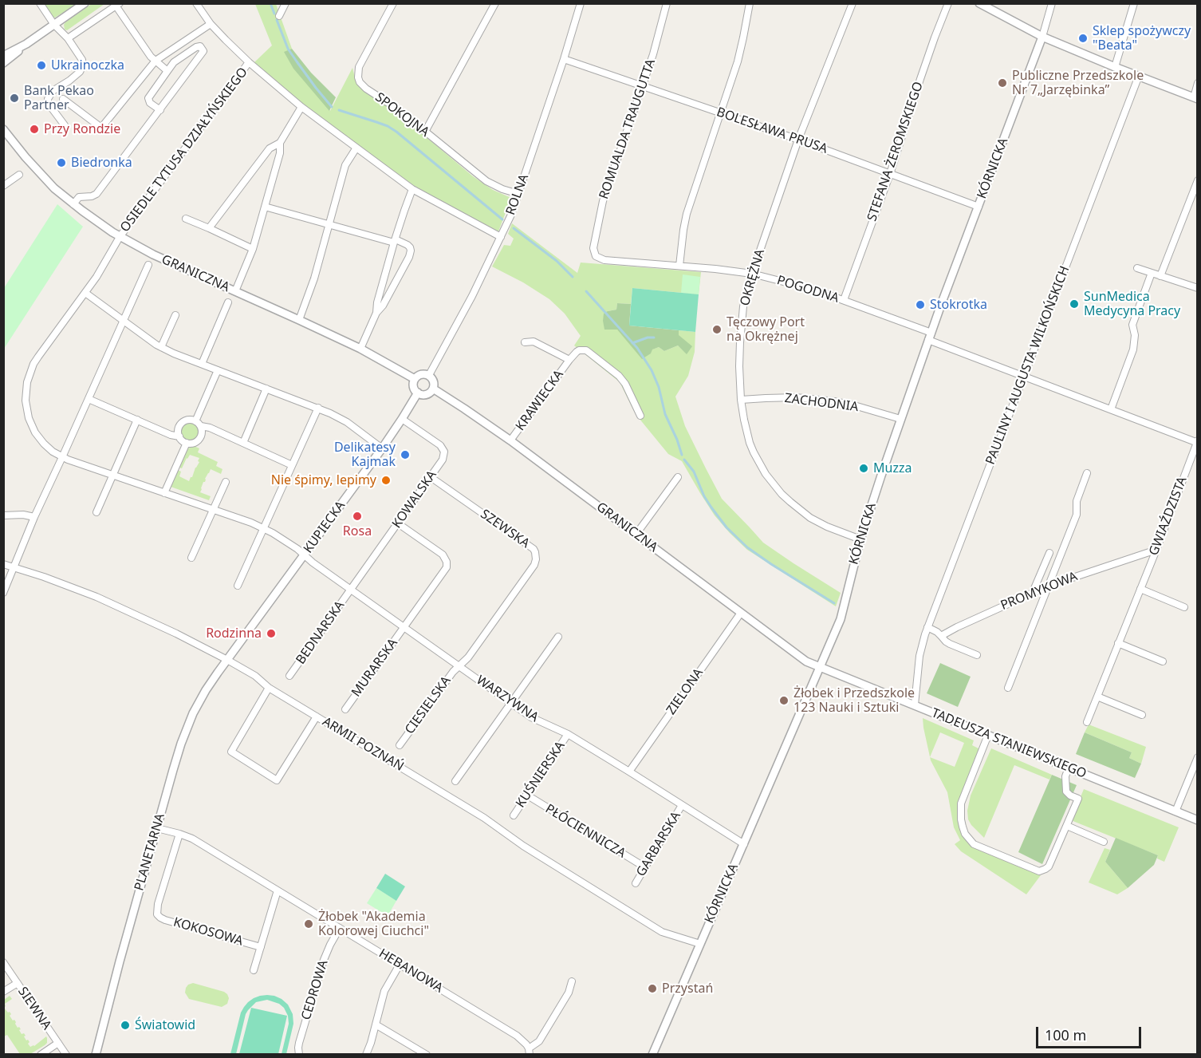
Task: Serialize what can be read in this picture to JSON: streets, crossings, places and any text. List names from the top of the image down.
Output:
{
  "streets": {
    "street": [
      "SPOKOJNA",
      "ROMUALDA TRAUGUTTA",
      "BOLESŁAWA PRUSA",
      "OSIEDLE TYTUSA DZIAŁYŃSKIEGO",
      "STEFANA ŻEROMSKIEGO",
      "KÓRNICKA",
      "ROLNA",
      "GRANICZNA",
      "OKRĘŻNA",
      "POGODNA",
      "PAULINY I AUGUSTA WILKOŃSKICH",
      "KRAWIECKA",
      "ZACHODNIA",
      "KOWALSKA",
      "GWIAŹDZISTA",
      "KUPIECKA",
      "SZEWSKA",
      "PROMYKOWA",
      "BEDNARSKA",
      "MURARSKA",
      "ZIELONA",
      "WARZYWNA",
      "CIESIELSKA",
      "TADEUSZA STANIEWSKIEGO",
      "ARMII POZNAŃ",
      "KUŚNIERSKA",
      "PŁÓCIENNICZA",
      "GARBARSKA",
      "PLANETARNA",
      "KOKOSOWA",
      "HEBANOWA",
      "CEDROWA",
      "SIEWNA"
    ]
  },
  "crossings": [
    ["SPOKOJNA", "ROLNA"],
    ["ROMUALDA TRAUGUTTA", "BOLESŁAWA PRUSA"],
    ["ROMUALDA TRAUGUTTA", "POGODNA"],
    ["BOLESŁAWA PRUSA", "STEFANA ŻEROMSKIEGO"],
    ["BOLESŁAWA PRUSA", "KÓRNICKA"],
    ["BOLESŁAWA PRUSA", "ROLNA"],
    ["BOLESŁAWA PRUSA", "OKRĘŻNA"],
    ["OSIEDLE TYTUSA DZIAŁYŃSKIEGO", "ROLNA"],
    ["OSIEDLE TYTUSA DZIAŁYŃSKIEGO", "GRANICZNA"],
    ["OSIEDLE TYTUSA DZIAŁYŃSKIEGO", "WARZYWNA"],
    ["STEFANA ŻEROMSKIEGO", "POGODNA"],
    ["KÓRNICKA", "GRANICZNA"],
    ["KÓRNICKA", "OKRĘŻNA"],
    ["KÓRNICKA", "POGODNA"],
    ["KÓRNICKA", "ZACHODNIA"],
    ["KÓRNICKA", "WARZYWNA"],
    ["KÓRNICKA", "TADEUSZA STANIEWSKIEGO"],
    ["KÓRNICKA", "ARMII POZNAŃ"],
    ["ROLNA", "GRANICZNA"],
    ["ROLNA", "KUPIECKA"],
    ["GRANICZNA", "KRAWIECKA"],
    ["GRANICZNA", "KUPIECKA"],
    ["GRANICZNA", "ZIELONA"],
    ["GRANICZNA", "TADEUSZA STANIEWSKIEGO"],
    ["OKRĘŻNA", "POGODNA"],
    ["OKRĘŻNA", "ZACHODNIA"],
    ["POGODNA", "PAULINY I AUGUSTA WILKOŃSKICH"],
    ["POGODNA", "GWIAŹDZISTA"],
    ["PAULINY I AUGUSTA WILKOŃSKICH", "TADEUSZA STANIEWSKIEGO"],
    ["KOWALSKA", "KUPIECKA"],
    ["KOWALSKA", "SZEWSKA"],
    ["KOWALSKA", "BEDNARSKA"],
    ["KOWALSKA", "MURARSKA"],
    ["KOWALSKA", "WARZYWNA"],
    ["GWIAŹDZISTA", "PROMYKOWA"],
    ["KUPIECKA", "WARZYWNA"],
    ["KUPIECKA", "ARMII POZNAŃ"],
    ["KUPIECKA", "PLANETARNA"],
    ["SZEWSKA", "WARZYWNA"],
    ["SZEWSKA", "CIESIELSKA"],
    ["BEDNARSKA", "WARZYWNA"],
    ["MURARSKA", "WARZYWNA"],
    ["ZIELONA", "WARZYWNA"],
    ["WARZYWNA", "CIESIELSKA"],
    ["WARZYWNA", "KUŚNIERSKA"],
    ["WARZYWNA", "GARBARSKA"],
    ["ARMII POZNAŃ", "PLANETARNA"],
    ["KUŚNIERSKA", "PŁÓCIENNICZA"],
    ["PŁÓCIENNICZA", "GARBARSKA"],
    ["PLANETARNA", "HEBANOWA"],
    ["KOKOSOWA", "HEBANOWA"],
    ["HEBANOWA", "CEDROWA"]
  ],
  "places": [
    "Sklep spożywczy \"Beata\"",
    "Ukrainoczka",
    "Publiczne Przedszkole Nr 7„Jarzębinka”",
    "Bank Pekao Partner",
    "Przy Rondzie",
    "Biedronka",
    "SunMedica Medycyna Pracy",
    "Stokrotka",
    "Tęczowy Port na Okrężnej",
    "Delikatesy Kajmak",
    "Muzza",
    "Nie śpimy, lepimy",
    "Rosa",
    "Rodzinna",
    "Żłobek i Przedszkole 123 Nauki i Sztuki",
    "Żłobek \"Akademia Kolorowej Ciuchci\"",
    "Przystań",
    "Światowid"
  ],
  "scale_bar": "100 m"
}
